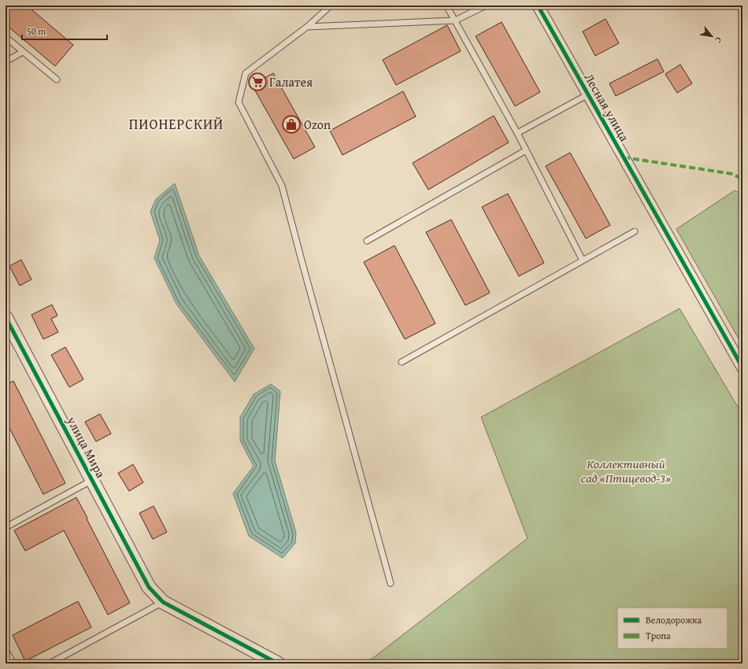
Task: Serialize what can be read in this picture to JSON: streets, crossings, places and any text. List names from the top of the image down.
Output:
{
  "streets": {
    "street": ["Лесная улица", "улица Мира"]
  },
  "districts": ["ПИОНЕРСКИЙ"],
  "parks": ["Коллективный сад «Птицевод-3»"],
  "places": {
    "supermarket": ["Галатея"],
    "shop": ["Ozon"]
  },
  "legend": ["Велодорожка", "Тропа"],
  "scale_bar": "50 m",
  "north": "bottom right"
}
